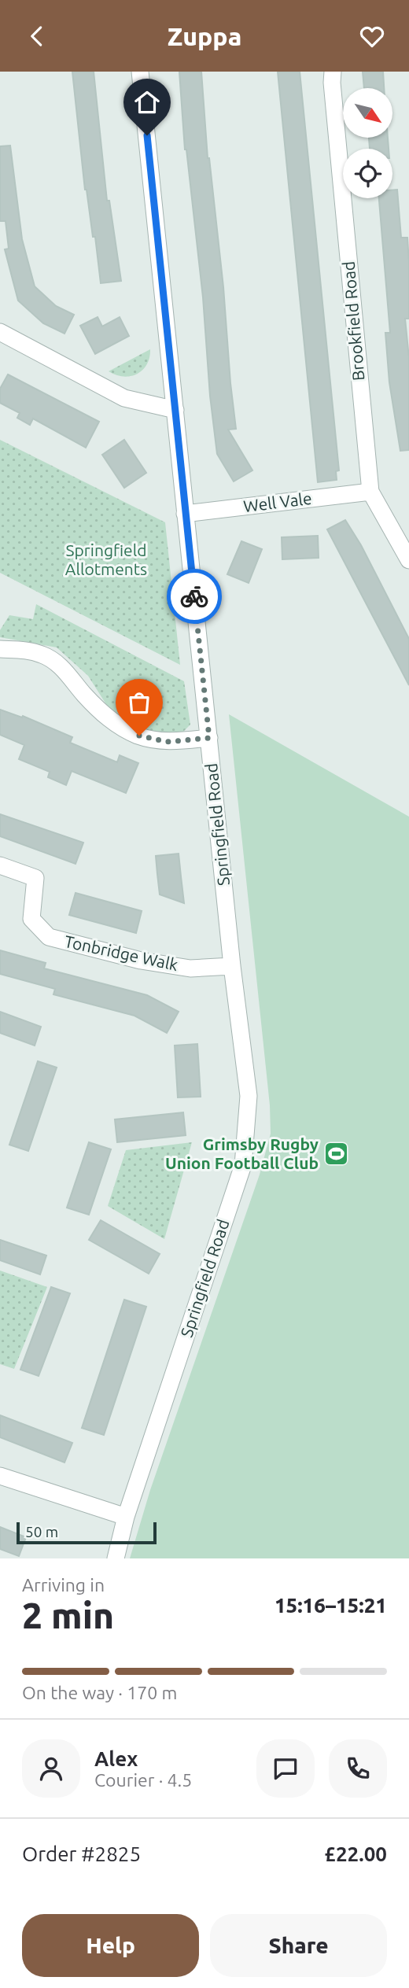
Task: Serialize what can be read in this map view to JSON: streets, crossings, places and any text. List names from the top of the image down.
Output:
{
  "streets": {
    "street": [
      "Brookfield Road",
      "Well Vale",
      "Springfield Road",
      "Tonbridge Walk"
    ]
  },
  "crossings": [
    ["Brookfield Road", "Well Vale"],
    ["Well Vale", "Springfield Road"],
    ["Springfield Road", "Tonbridge Walk"]
  ],
  "parks": ["Springfield Allotments"],
  "places": {
    "sports": ["Grimsby Rugby Union Football Club"]
  },
  "scale_bar": "50 m",
  "north": "bottom right",
  "page": {
    "header": "Zuppa",
    "scale": "50 m",
    "heading": ["2 min", "Arriving in", "15:16–15:21"],
    "panel": [
      "Alex",
      "Courier · 4.5",
      "Order #2825",
      "£22.00"
    ],
    "bar": "On the way · 170 m",
    "buttons": ["Help", "Share"]
  }
}
